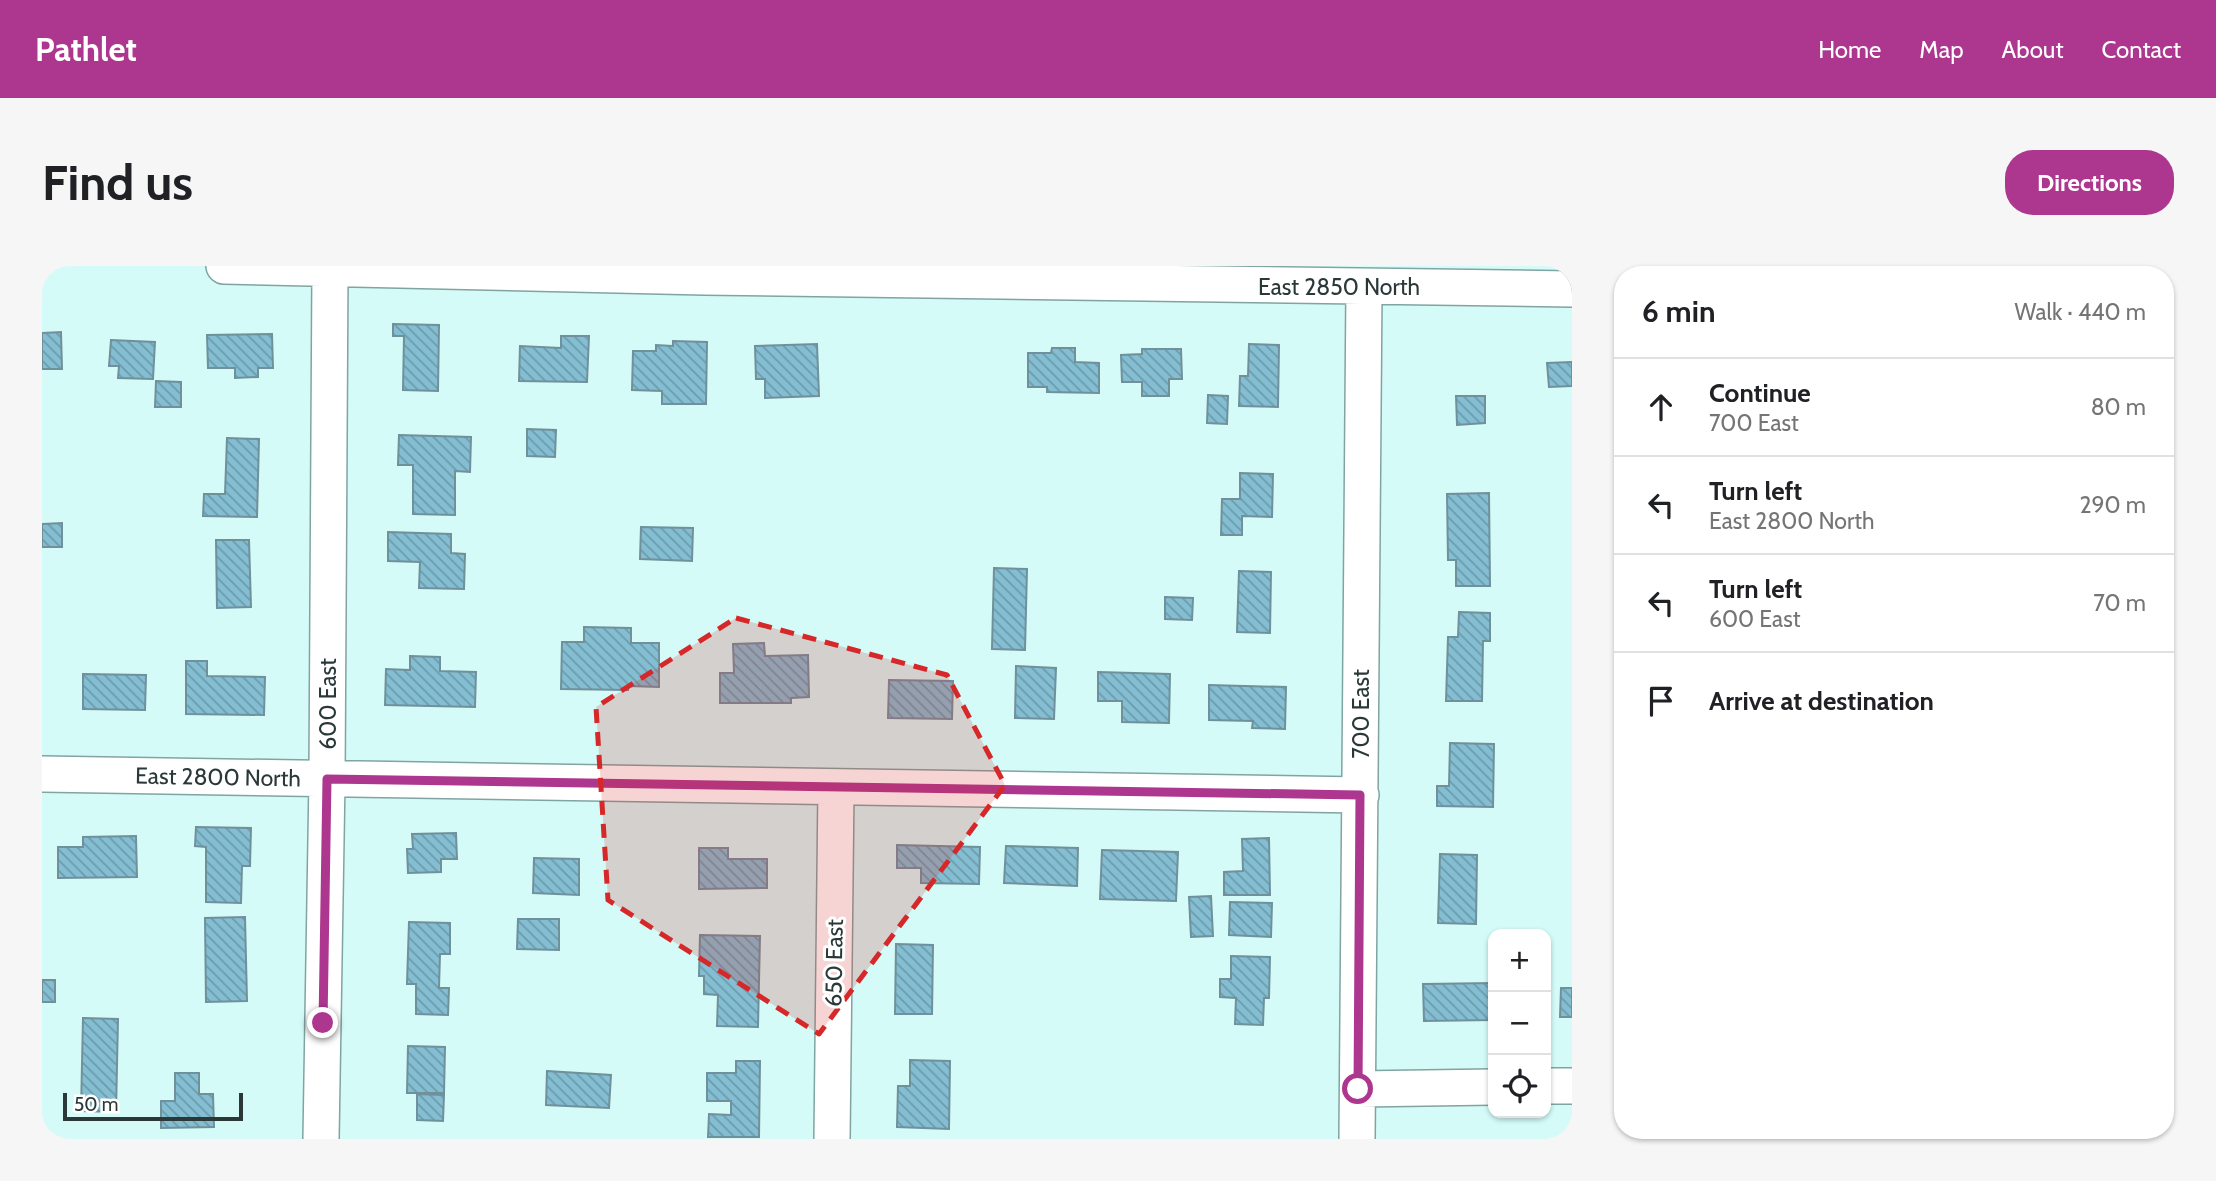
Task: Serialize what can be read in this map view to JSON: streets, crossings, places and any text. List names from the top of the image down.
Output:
{
  "streets": {
    "street": [
      "East 2850 North",
      "600 East",
      "700 East",
      "East 2800 North",
      "650 East"
    ]
  },
  "crossings": [
    ["East 2850 North", "600 East"],
    ["East 2850 North", "700 East"],
    ["600 East", "East 2800 North"],
    ["700 East", "East 2800 North"],
    ["East 2800 North", "650 East"]
  ],
  "scale_bar": "50 m",
  "page": {
    "header": "Pathlet",
    "nav": [
      "Home",
      "Map",
      "About",
      "Contact"
    ],
    "buttons": "Directions",
    "title": "Find us",
    "heading": ["6 min", "Walk · 440 m"],
    "list": [
      ["Continue", "700 East", "80 m"],
      ["Turn left", "East 2800 North", "290 m"],
      ["Turn left", "600 East", "70 m"],
      "Arrive at destination"
    ],
    "map_buttons": ["+", "−"],
    "scale": "50 m"
  }
}
